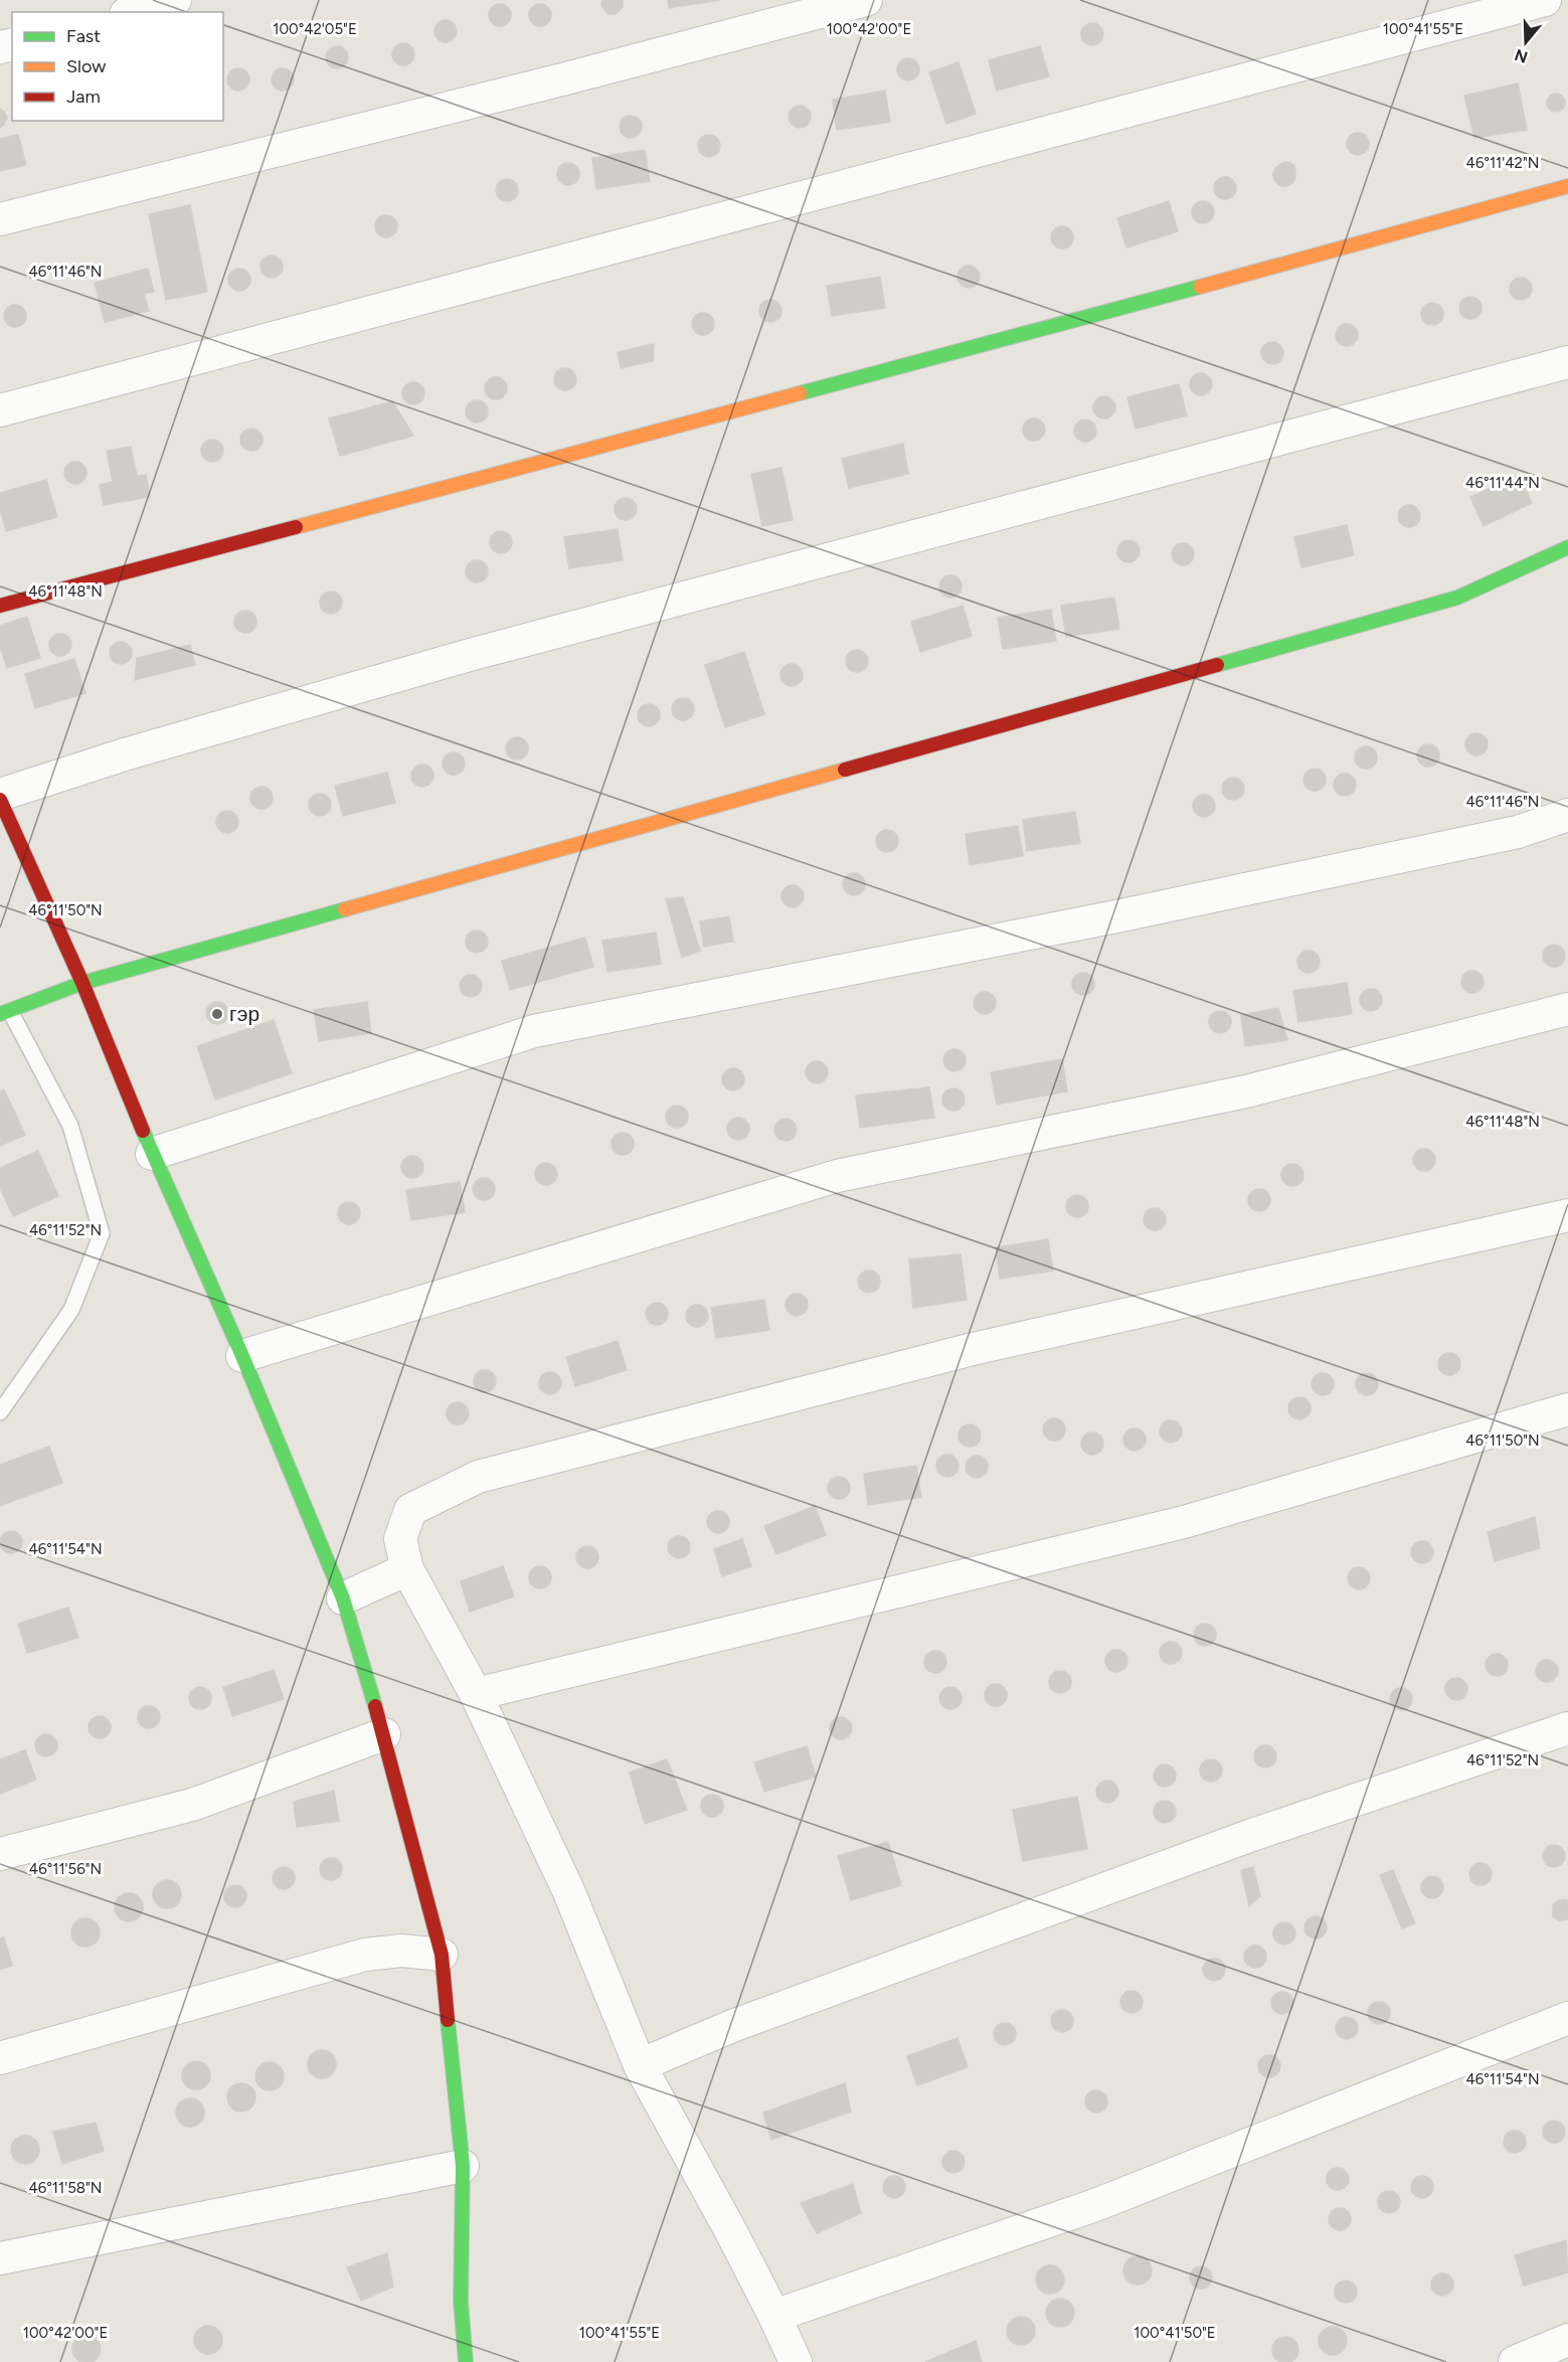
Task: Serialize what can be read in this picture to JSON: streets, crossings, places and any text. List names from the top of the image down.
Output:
{
  "places": ["гэр"],
  "legend": ["Fast", "Slow", "Jam"],
  "north": "bottom",
  "coordinates": [
    "100°42'05\"E",
    "100°42'00\"E",
    "100°41'55\"E",
    "46°11'42\"N",
    "46°11'46\"N",
    "46°11'44\"N",
    "46°11'48\"N",
    "46°11'50\"N",
    "46°11'52\"N",
    "46°11'54\"N",
    "46°11'56\"N",
    "46°11'58\"N",
    "100°41'50\"E"
  ]
}
